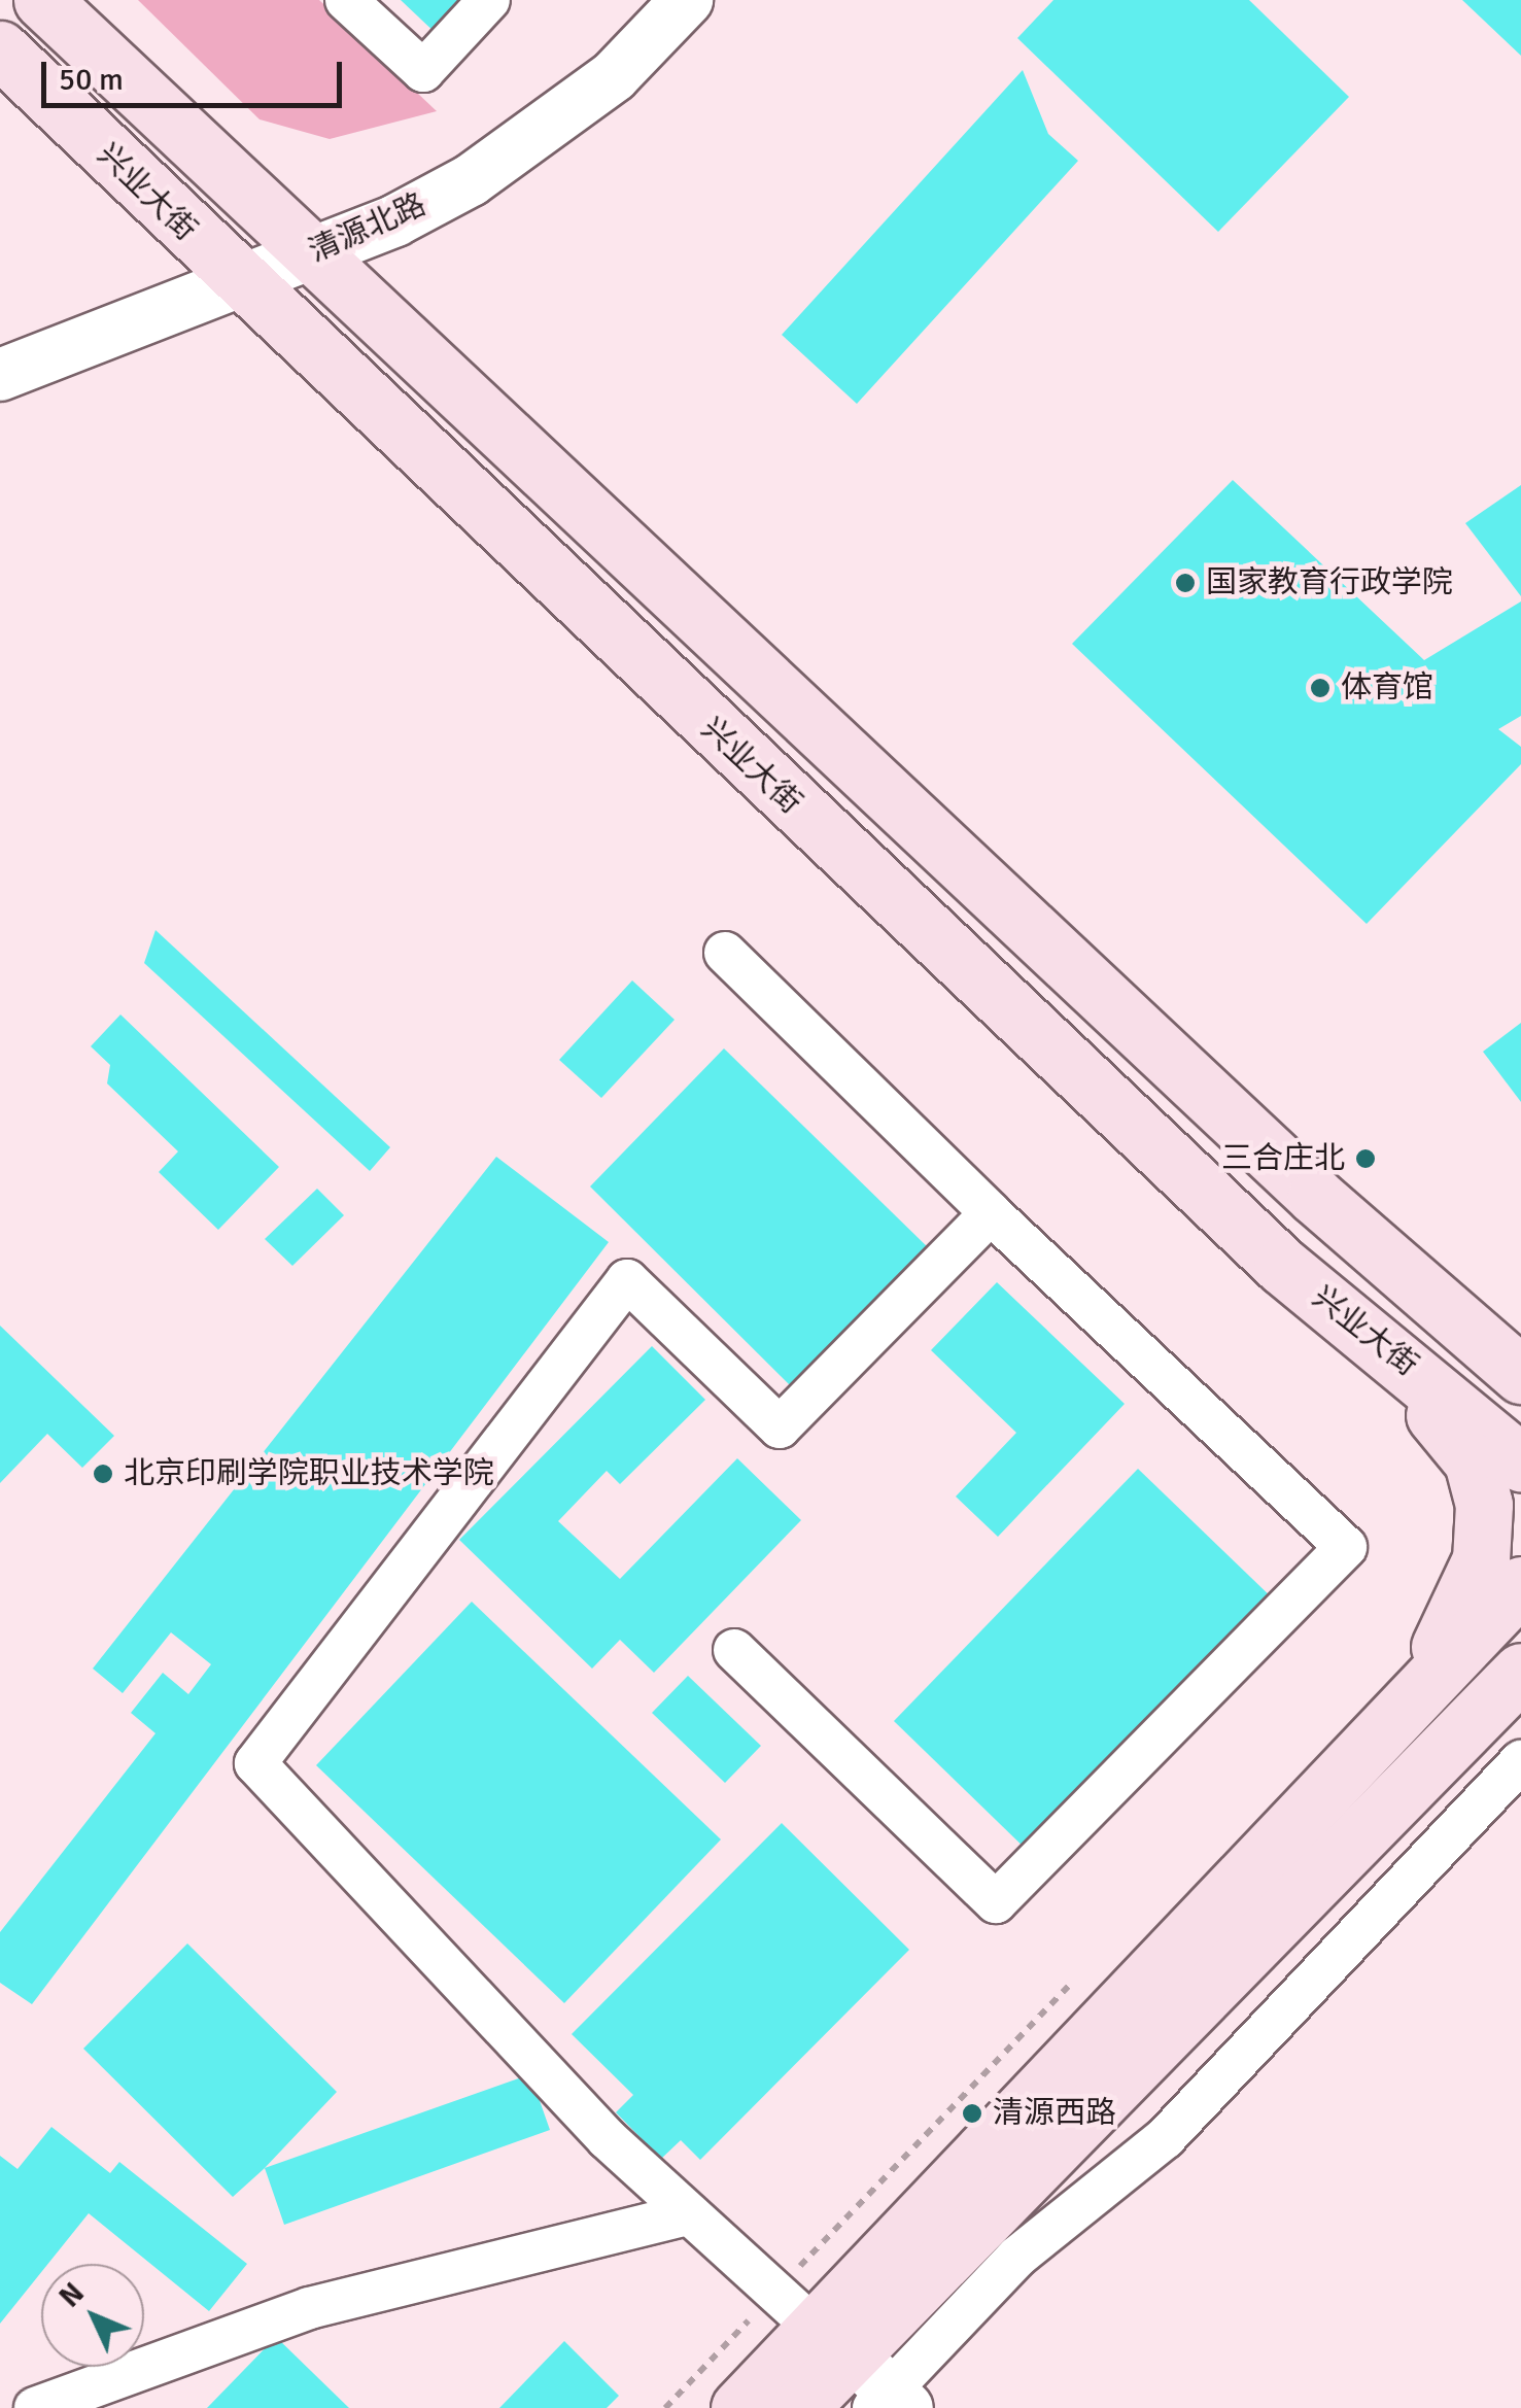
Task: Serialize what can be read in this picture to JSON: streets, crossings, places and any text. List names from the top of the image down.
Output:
{
  "streets": {
    "main road": ["兴业大街"],
    "street": ["清源北路"]
  },
  "crossings": [
    ["兴业大街", "清源北路"]
  ],
  "places": [
    "国家教育行政学院",
    "体育馆",
    "三合庄北",
    "北京印刷学院职业技术学院",
    "清源西路"
  ],
  "scale_bar": "50 m",
  "north": "top left"
}
